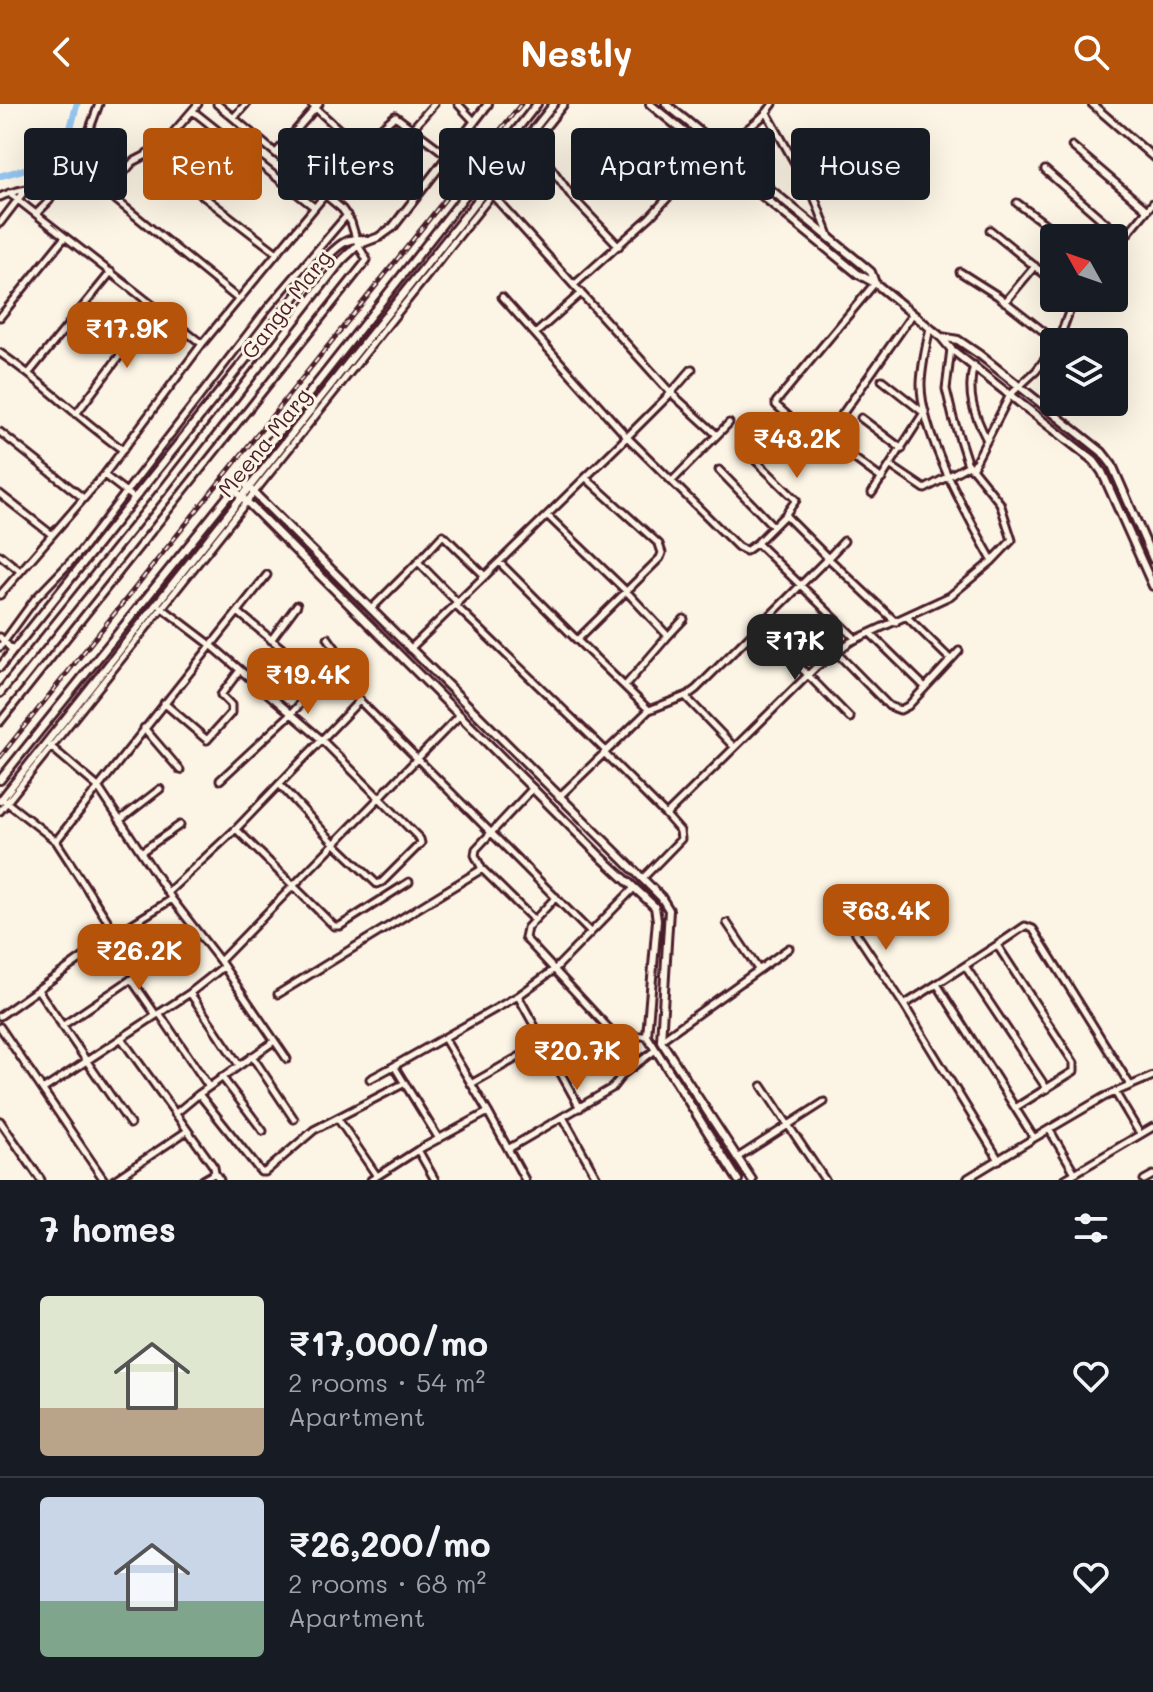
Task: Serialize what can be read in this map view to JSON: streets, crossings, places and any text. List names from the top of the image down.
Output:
{
  "streets": {
    "street": ["Ganga Marg", "Meena Marg"]
  },
  "north": "top left",
  "page": {
    "header": "Nestly",
    "chip": [
      "Buy",
      "Rent",
      "Filters",
      "New",
      "Apartment",
      "House"
    ],
    "price": [
      "₹17.9K",
      "₹43.2K",
      "₹17K",
      "₹19.4K",
      "₹63.4K",
      "₹26.2K",
      "₹20.7K"
    ],
    "heading": "7 homes",
    "list": [
      {
        "name": "₹17,000/mo",
        "note": "2 rooms · 54 m² · Apartment"
      },
      {
        "name": "₹26,200/mo",
        "note": "2 rooms · 68 m² · Apartment"
      }
    ]
  }
}
